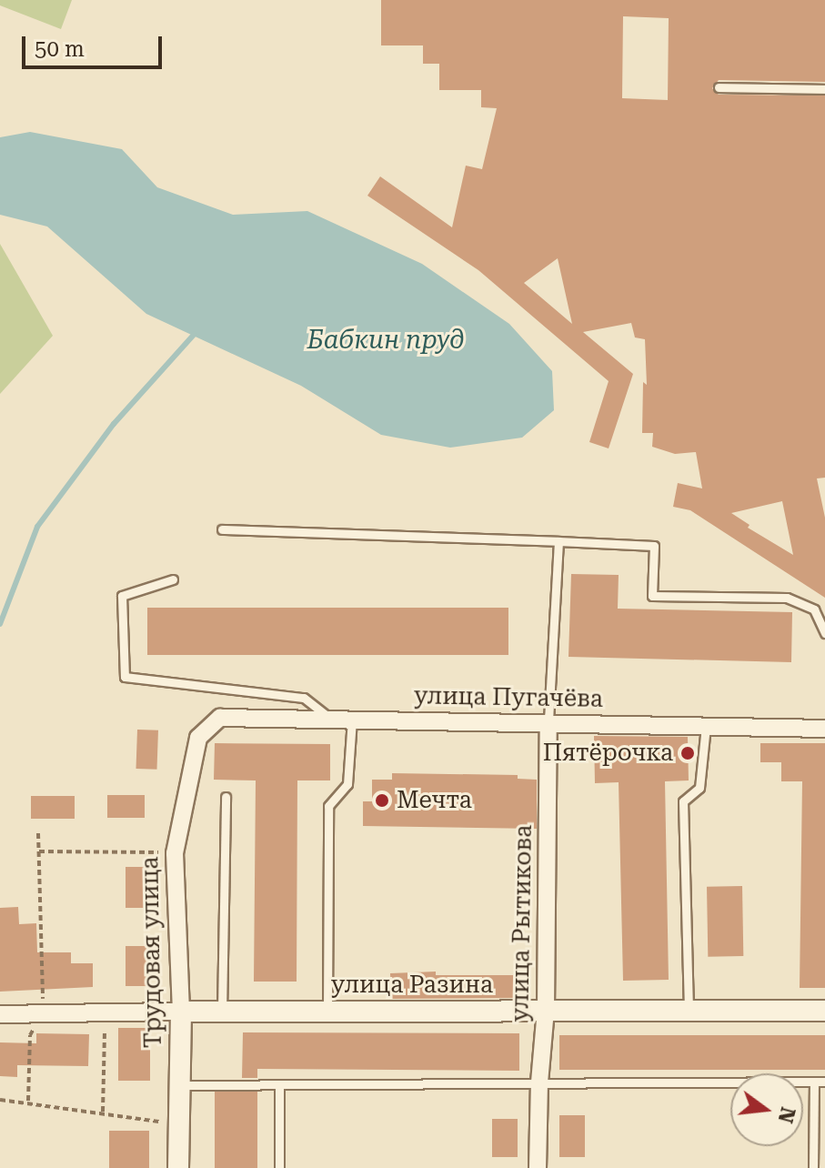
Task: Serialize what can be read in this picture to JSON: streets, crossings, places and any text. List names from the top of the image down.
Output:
{
  "streets": {
    "street": [
      "улица Пугачёва",
      "улица Рытикова",
      "Трудовая улица",
      "улица Разина"
    ]
  },
  "crossings": [
    ["улица Пугачёва", "улица Рытикова"],
    ["улица Пугачёва", "Трудовая улица"],
    ["улица Рытикова", "улица Разина"],
    ["Трудовая улица", "улица Разина"]
  ],
  "water": ["Бабкин пруд"],
  "places": ["Пятёрочка", "Мечта"],
  "scale_bar": "50 m",
  "north": "right"
}
